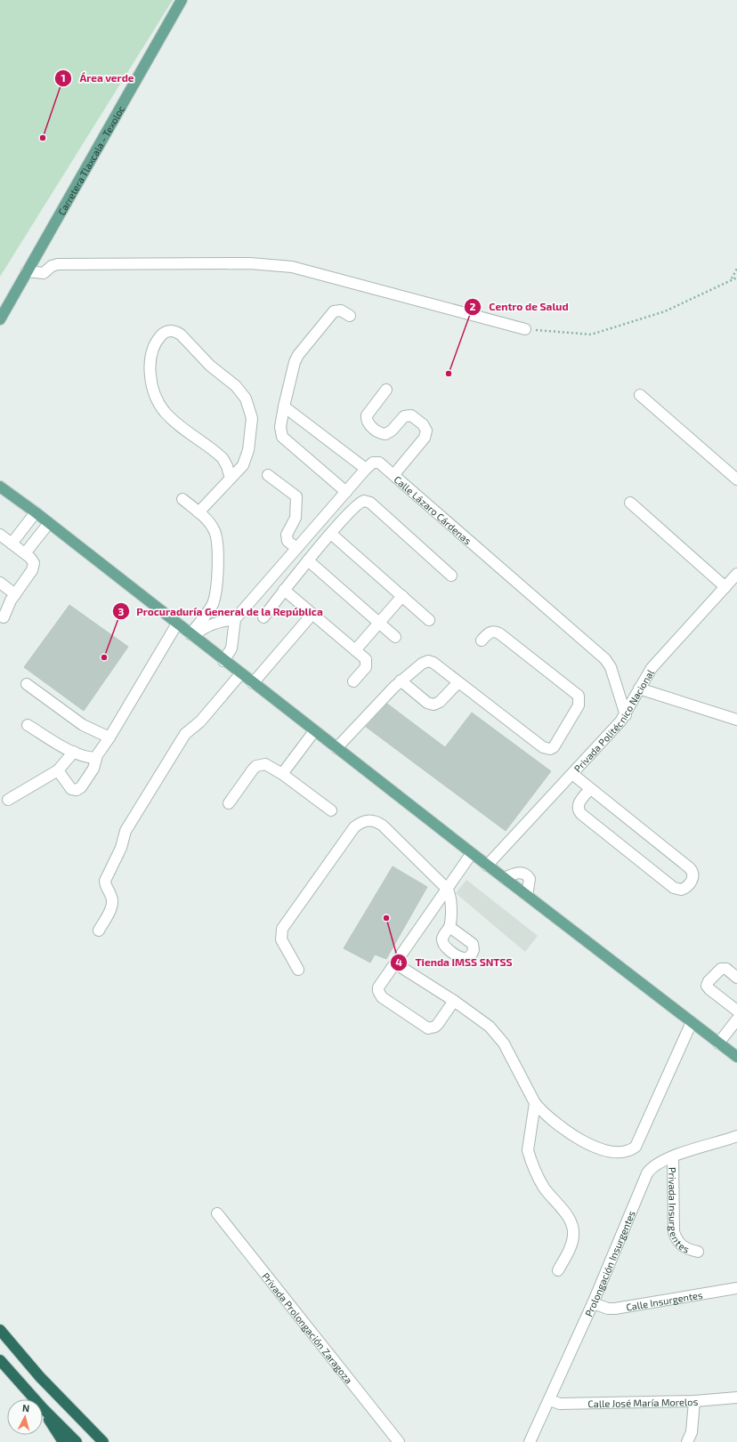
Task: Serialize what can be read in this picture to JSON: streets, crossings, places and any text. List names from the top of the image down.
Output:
{
  "streets": {
    "main road": ["Carretera Tlaxcala - Texoloc"],
    "street": [
      "Calle Lázaro Cárdenas",
      "Privada Politécnico Nacional",
      "Privada Insurgentes",
      "Prolongación Insurgentes",
      "Calle Insurgentes",
      "Privada Prolongación Zaragoza",
      "Calle José María Morelos"
    ]
  },
  "crossings": [
    ["Calle Lázaro Cárdenas", "Privada Politécnico Nacional"],
    ["Privada Insurgentes", "Prolongación Insurgentes"],
    ["Prolongación Insurgentes", "Calle Insurgentes"],
    ["Prolongación Insurgentes", "Calle José María Morelos"]
  ],
  "places": [
    "Área verde",
    "Centro de Salud",
    "Procuraduría General de la República",
    "Tienda IMSS SNTSS"
  ],
  "north": "top"
}
